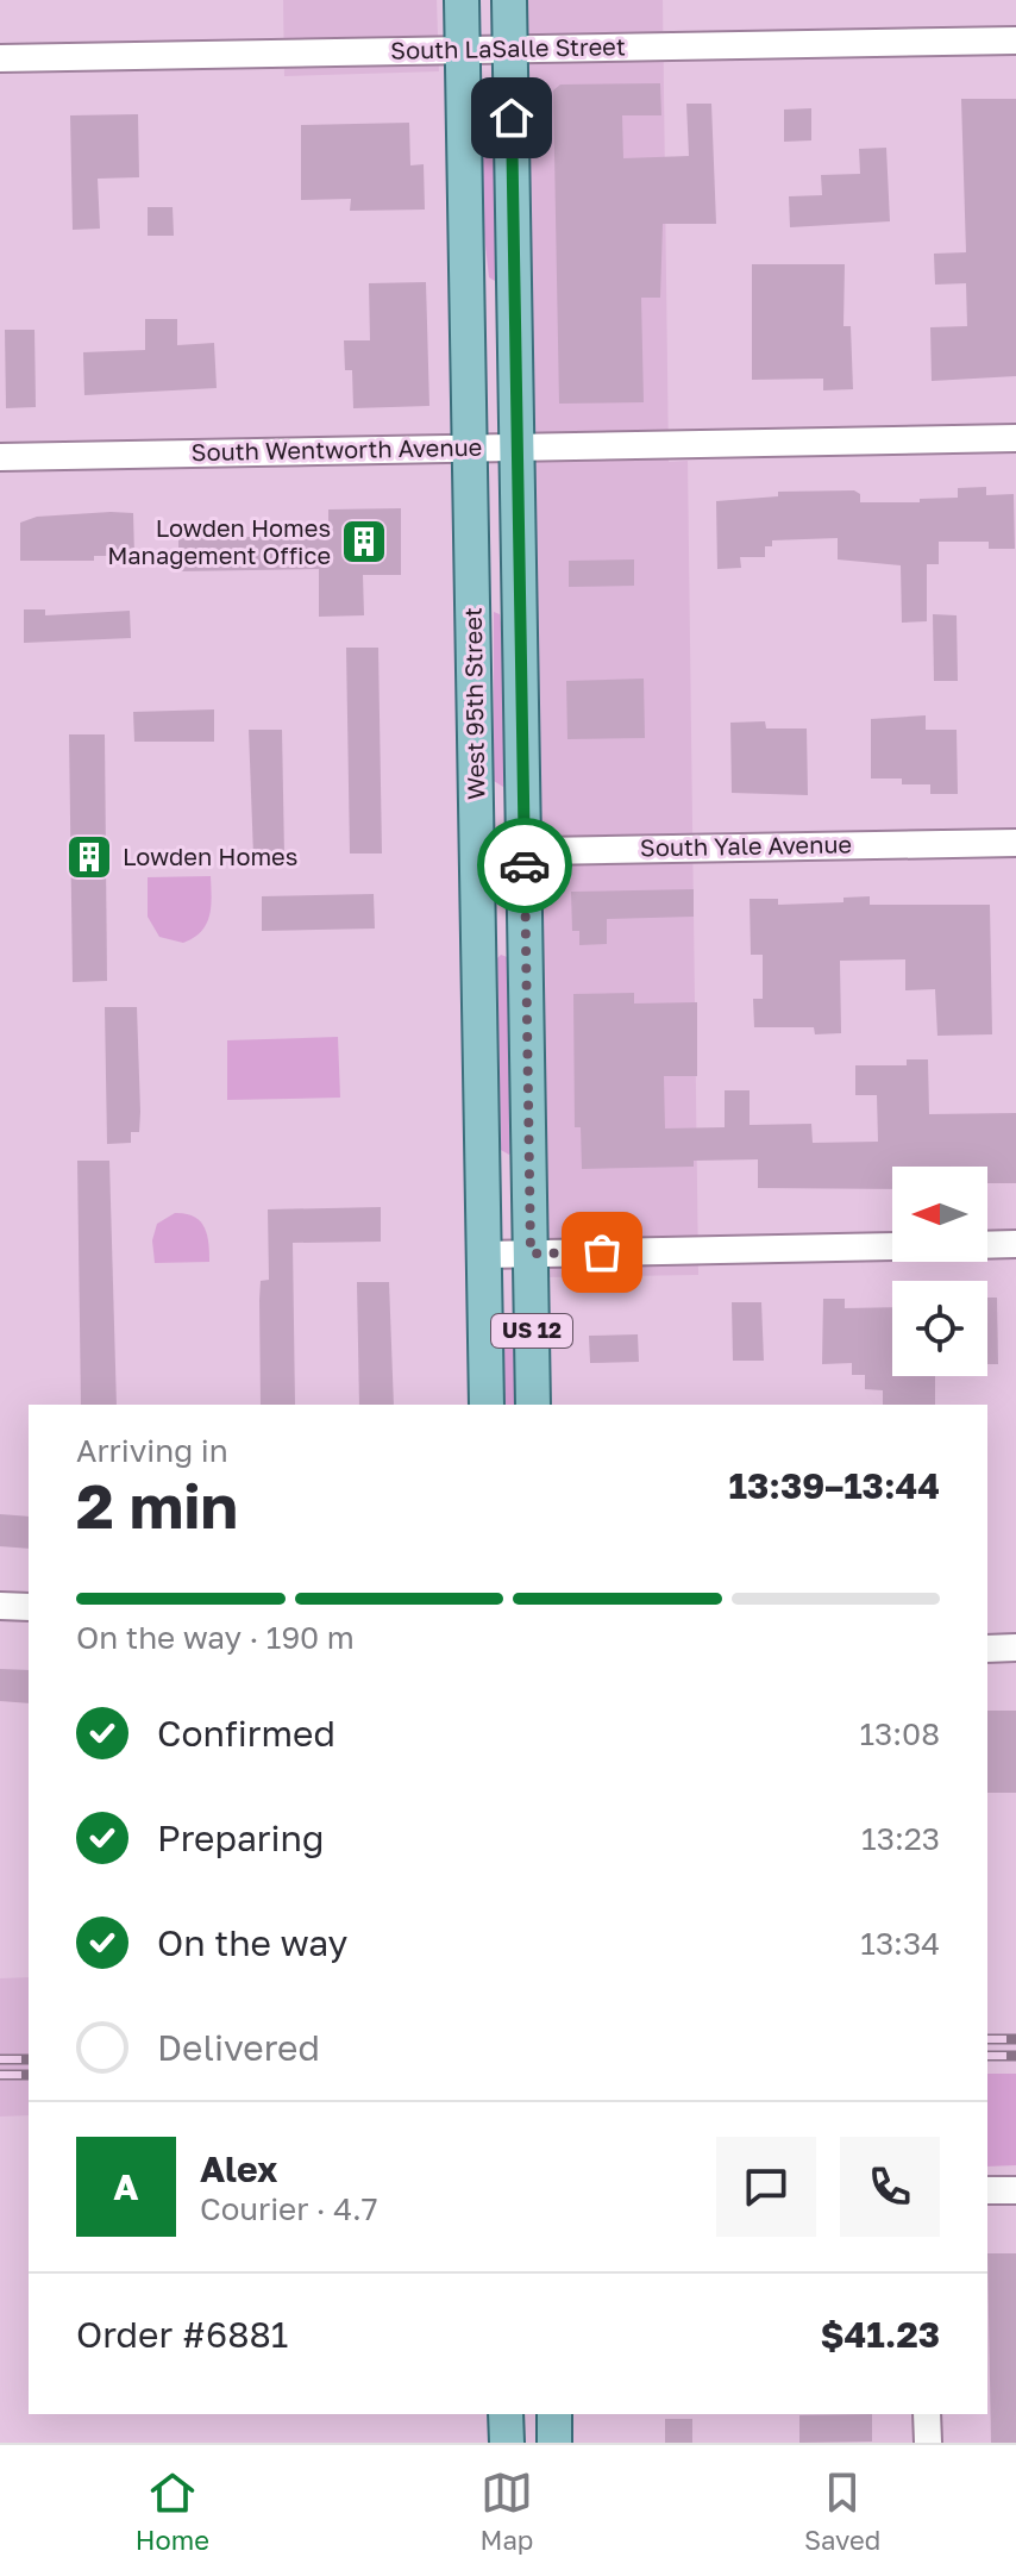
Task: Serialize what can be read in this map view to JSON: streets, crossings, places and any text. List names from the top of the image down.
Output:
{
  "streets": {
    "main road": ["West 95th Street", "US 12"],
    "street": ["South LaSalle Street", "South Wentworth Avenue", "South Yale Avenue"]
  },
  "crossings": [
    ["South LaSalle Street", "West 95th Street"],
    ["South Wentworth Avenue", "West 95th Street"],
    ["West 95th Street", "South Yale Avenue"]
  ],
  "places": {
    "building": ["Lowden Homes Management Office", "Lowden Homes"]
  },
  "north": "left",
  "page": {
    "heading": ["2 min", "Arriving in", "13:39–13:44"],
    "panel": [
      "Alex",
      "Courier · 4.7",
      "Order #6881",
      "$41.23"
    ],
    "bar": "On the way · 190 m",
    "list": [
      ["Confirmed", "13:08"],
      ["Preparing", "13:23"],
      ["On the way", "13:34"],
      "Delivered"
    ],
    "round": "A",
    "tabs": ["Home", "Map", "Saved"]
  }
}
